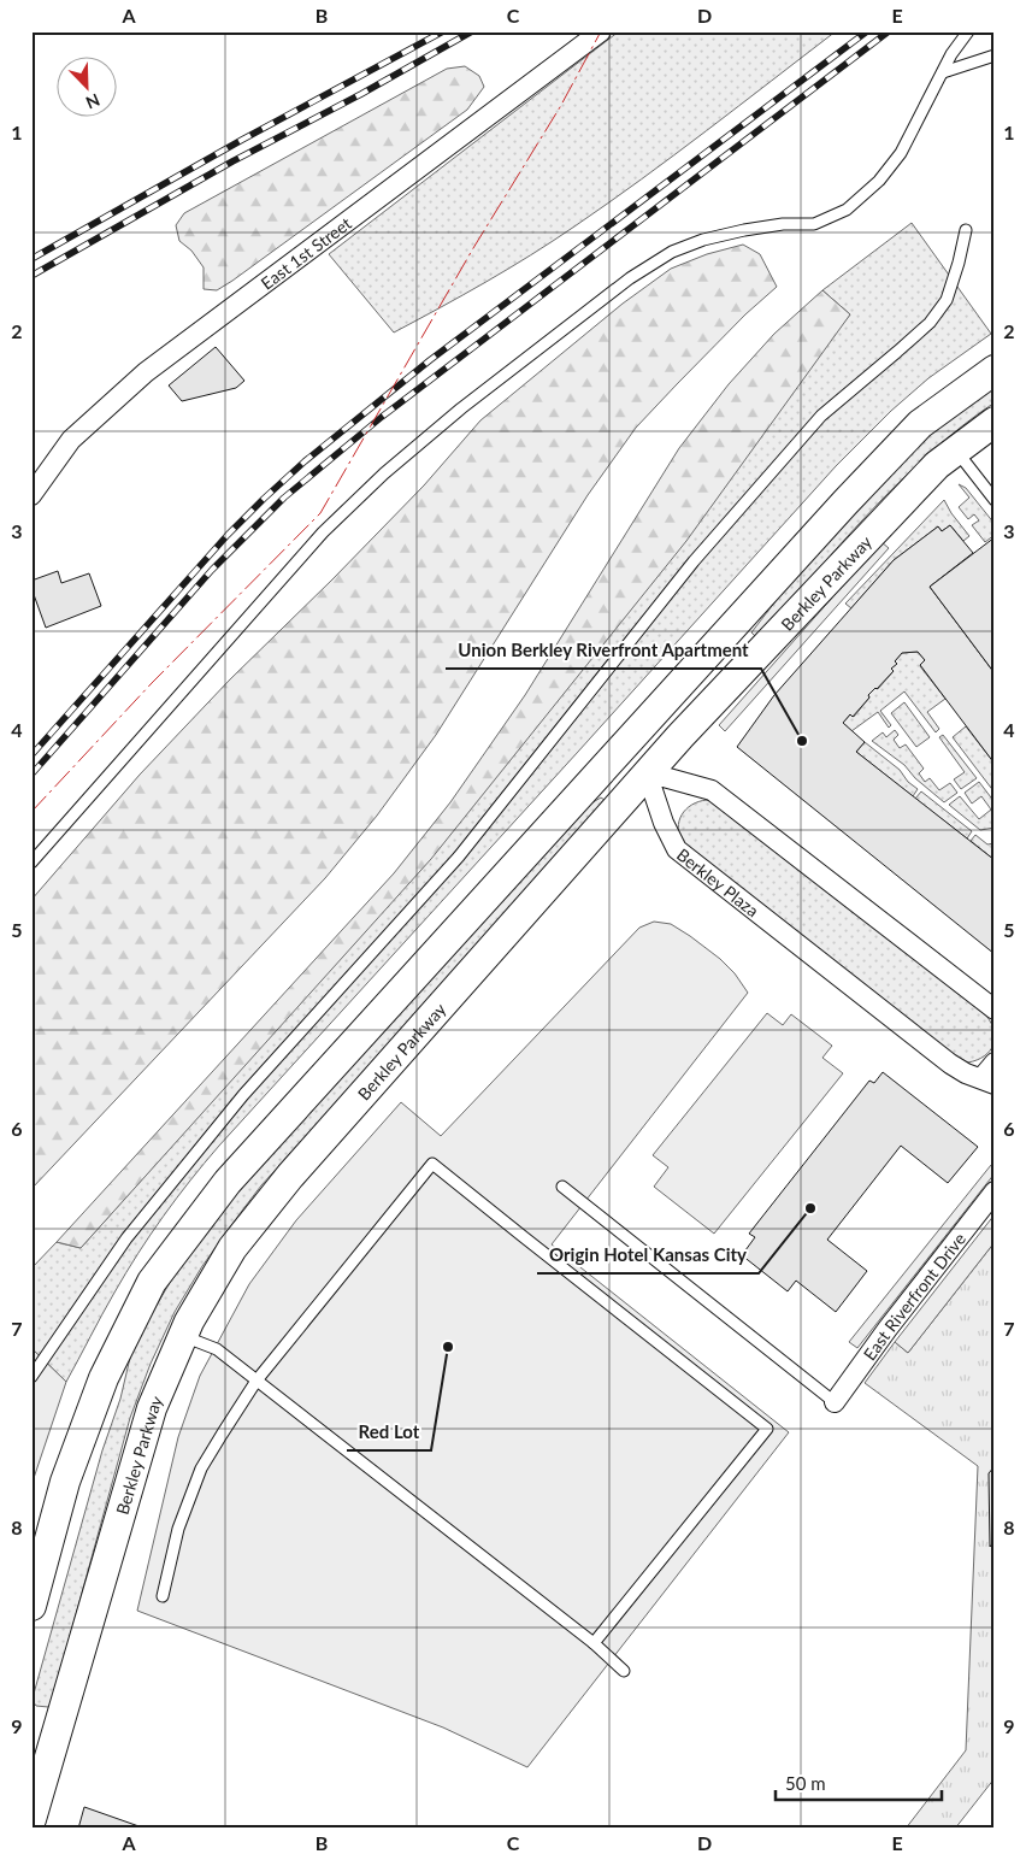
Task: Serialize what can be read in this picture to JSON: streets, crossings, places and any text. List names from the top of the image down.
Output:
{
  "streets": {
    "main road": ["Berkley Parkway"],
    "street": ["East 1st Street", "Berkley Plaza", "East Riverfront Drive"]
  },
  "crossings": [
    ["Berkley Parkway", "Berkley Plaza"]
  ],
  "places": ["Union Berkley Riverfront Apartment", "Origin Hotel Kansas City", "Red Lot"],
  "scale_bar": "50 m",
  "north": "bottom right",
  "grid": {
    "columns": [
      "A",
      "B",
      "C",
      "D",
      "E"
    ],
    "rows": [
      "1",
      "2",
      "3",
      "4",
      "5",
      "6",
      "7",
      "8",
      "9"
    ]
  }
}
